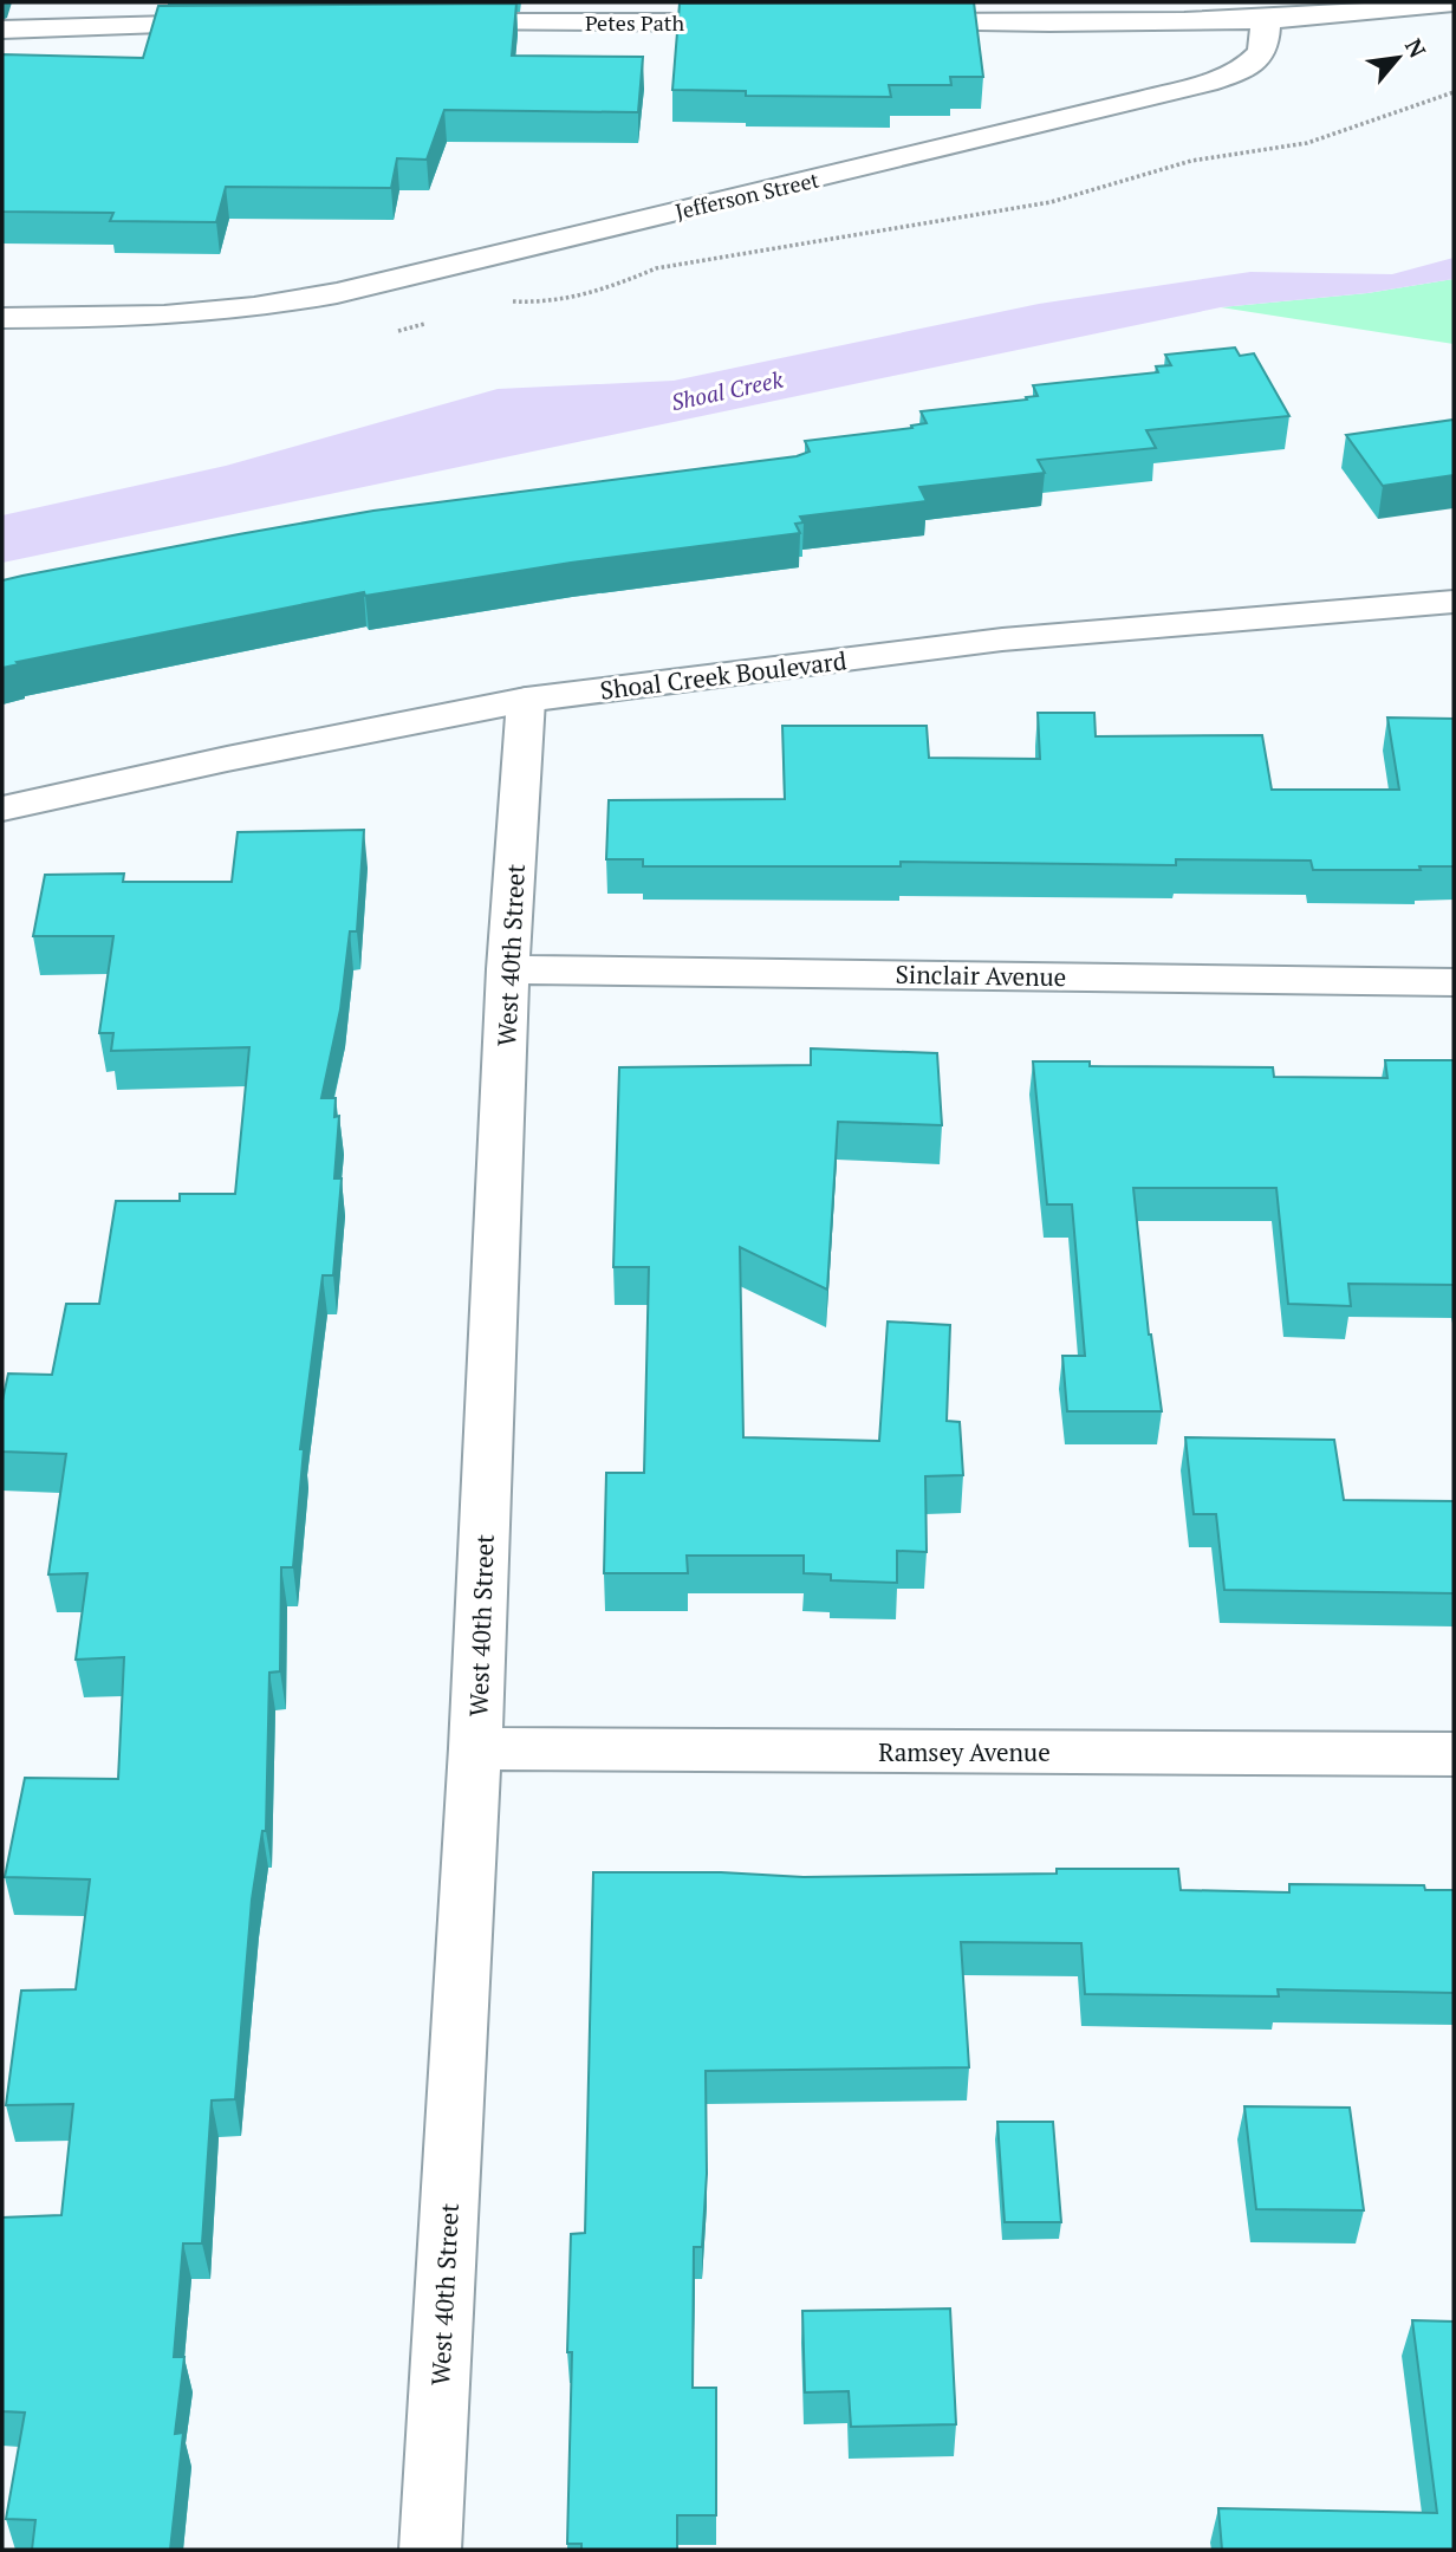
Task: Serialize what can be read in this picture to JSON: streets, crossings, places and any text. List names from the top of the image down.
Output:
{
  "streets": {
    "street": [
      "Petes Path",
      "Jefferson Street",
      "Shoal Creek Boulevard",
      "West 40th Street",
      "Sinclair Avenue",
      "Ramsey Avenue"
    ]
  },
  "crossings": [
    ["Shoal Creek Boulevard", "West 40th Street"],
    ["West 40th Street", "Sinclair Avenue"],
    ["West 40th Street", "Ramsey Avenue"]
  ],
  "water": ["Shoal Creek"],
  "north": "top right"
}
